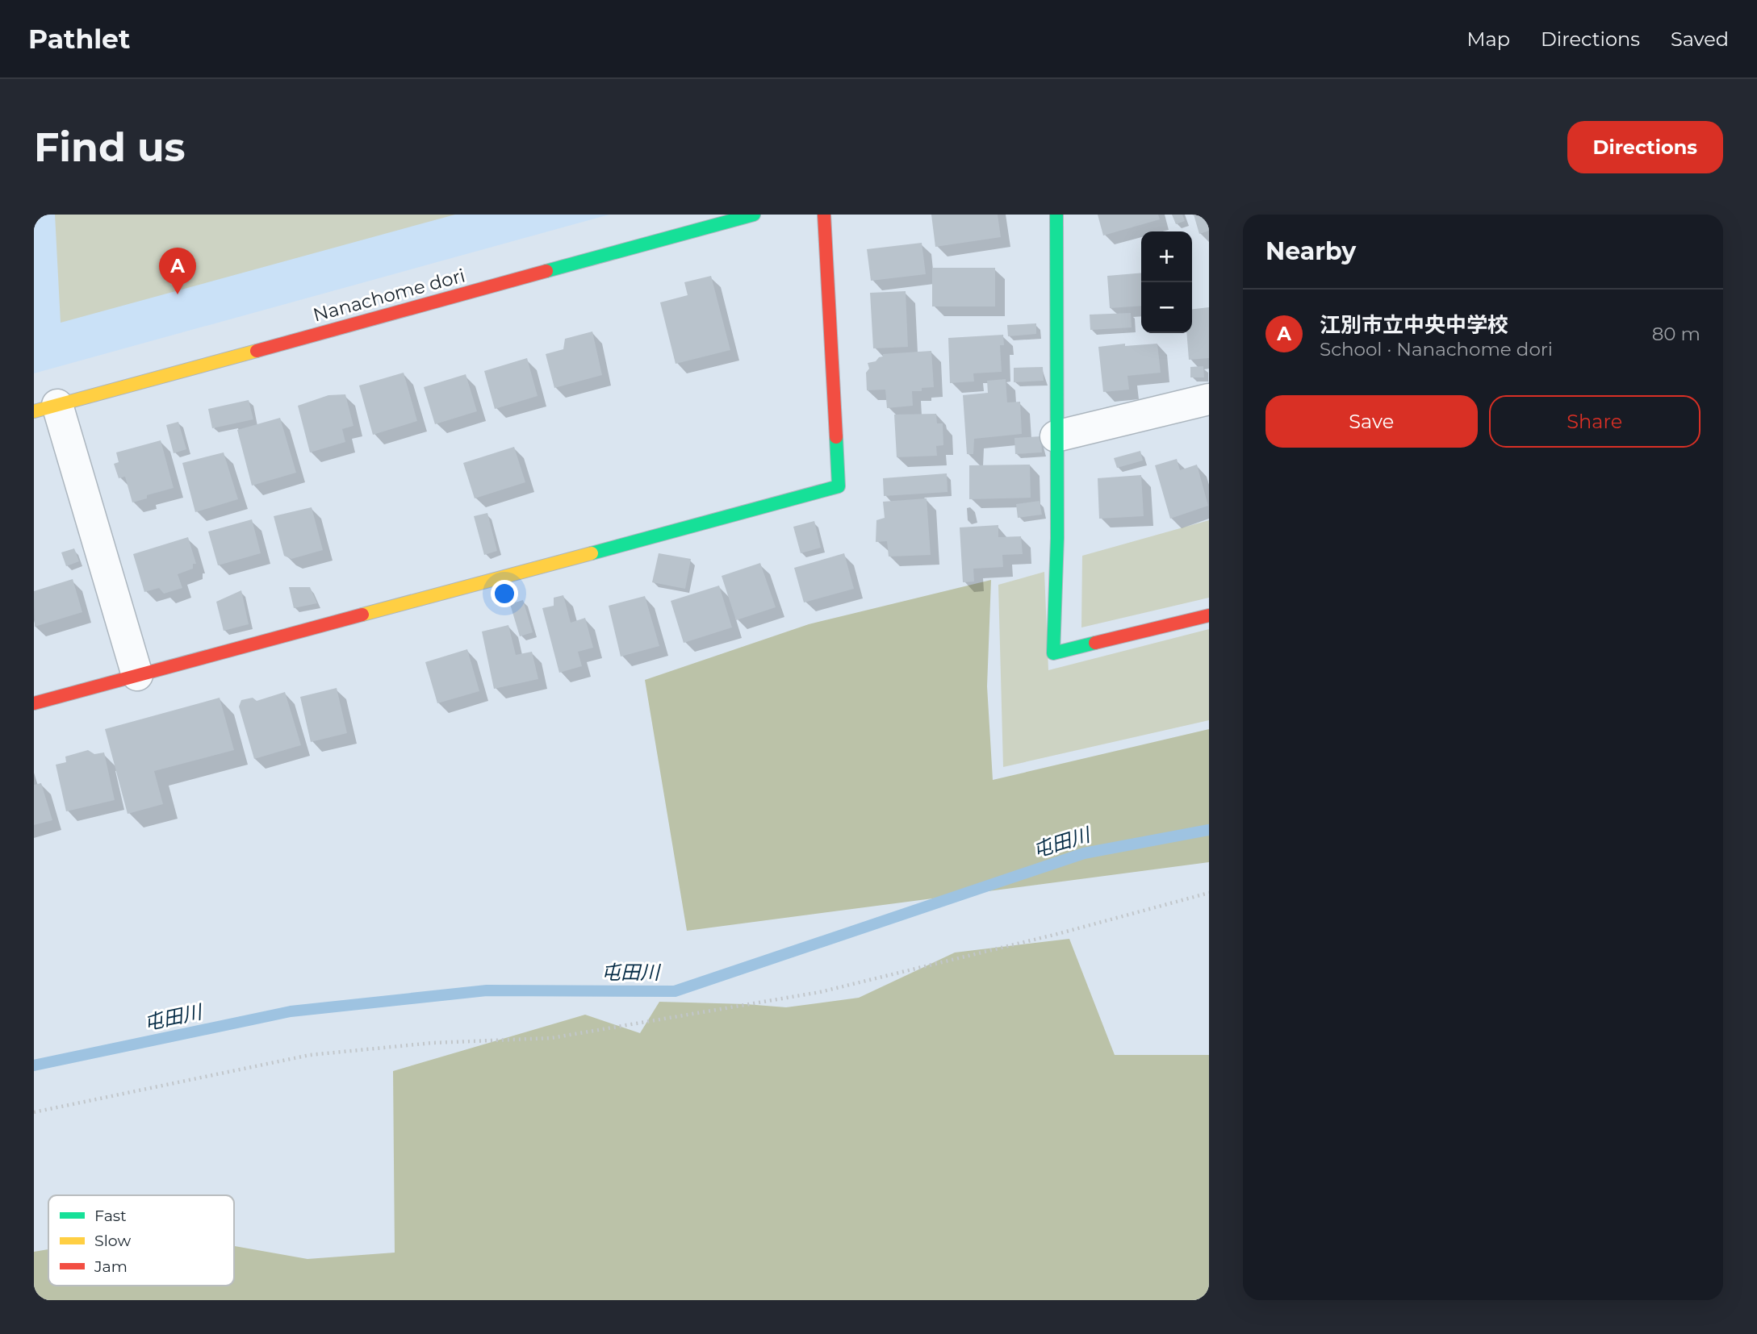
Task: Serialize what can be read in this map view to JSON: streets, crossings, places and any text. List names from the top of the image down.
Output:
{
  "streets": {
    "street": ["Nanachome dori"]
  },
  "water": ["屯田川"],
  "legend": ["Fast", "Slow", "Jam"],
  "page": {
    "header": "Pathlet",
    "nav": ["Map", "Directions", "Saved"],
    "buttons": [
      "Directions",
      ["Save", "Share"]
    ],
    "title": "Find us",
    "heading": "Nearby",
    "map_buttons": ["+", "−"],
    "pins": "A",
    "list": [
      {
        "mark": "A",
        "name": "江別市立中央中学校",
        "note": "School · Nanachome dori",
        "value": "80 m"
      }
    ]
  }
}
